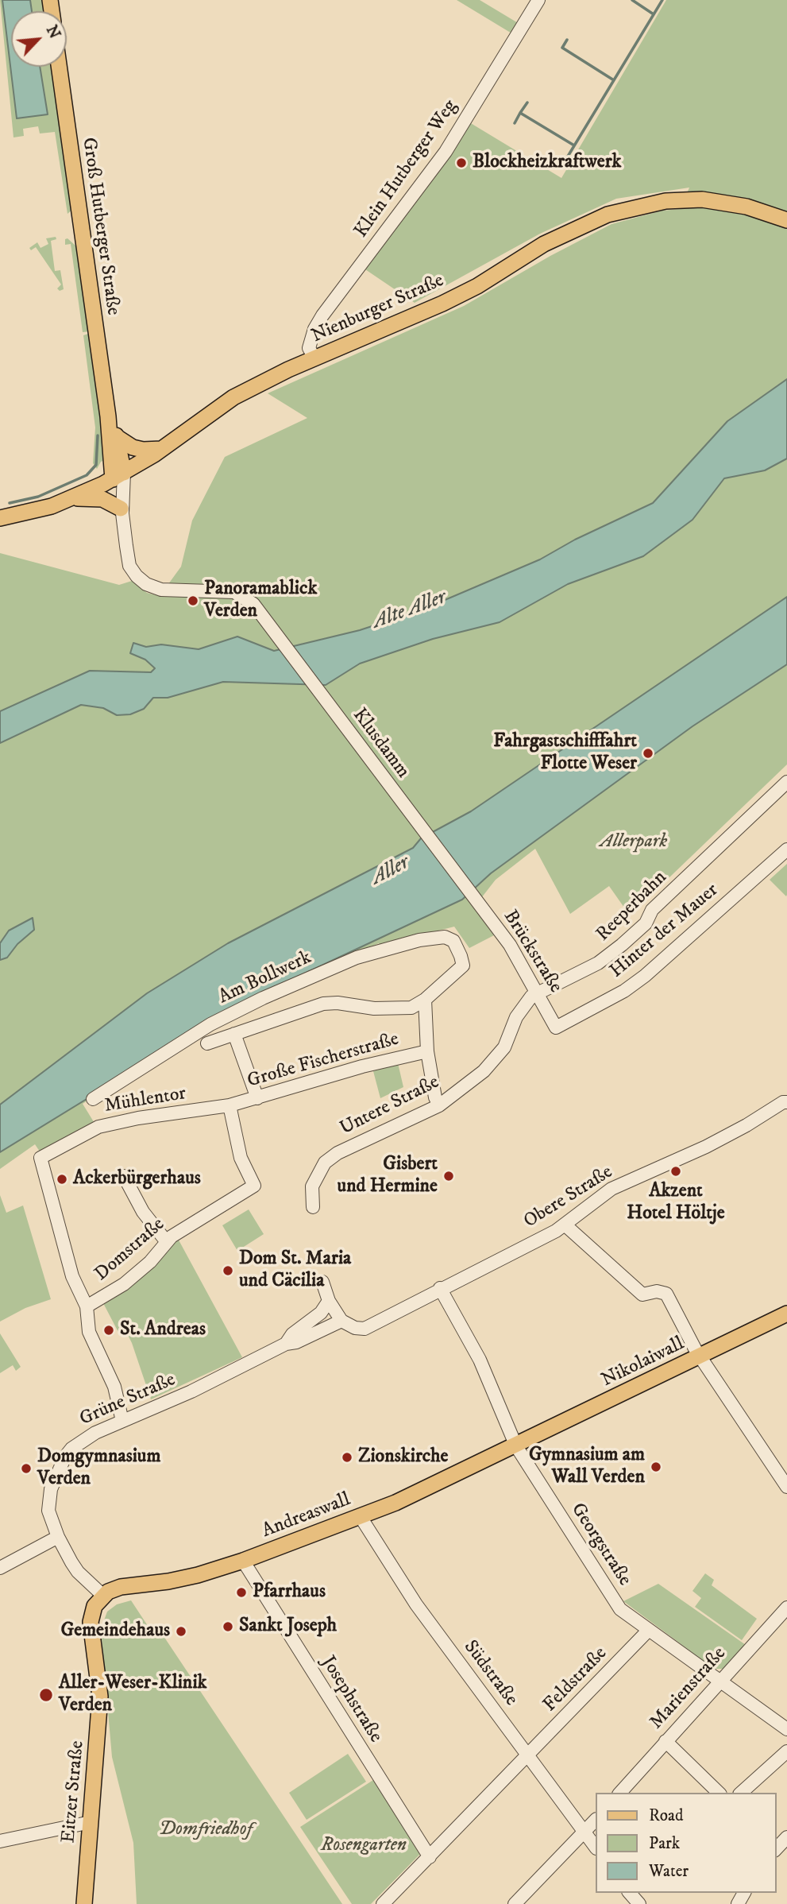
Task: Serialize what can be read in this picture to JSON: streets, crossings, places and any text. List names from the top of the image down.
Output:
{
  "streets": {
    "main road": [
      "Groß Hutberger Straße",
      "Nienburger Straße",
      "Nikolaiwall",
      "Andreaswall",
      "Eitzer Straße"
    ],
    "street": [
      "Klein Hutberger Weg",
      "Klusdamm",
      "Reeperbahn",
      "Hinter der Mauer",
      "Brückstraße",
      "Am Bollwerk",
      "Große Fischerstraße",
      "Mühlentor",
      "Untere Straße",
      "Obere Straße",
      "Domstraße",
      "Grüne Straße",
      "Georgstraße",
      "Südstraße",
      "Feldstraße",
      "Marienstraße",
      "Josephstraße"
    ]
  },
  "crossings": [
    ["Klein Hutberger Weg", "Nienburger Straße"],
    ["Groß Hutberger Straße", "Nienburger Straße"],
    ["Groß Hutberger Straße", "Klusdamm"],
    ["Klusdamm", "Brückstraße"],
    ["Reeperbahn", "Brückstraße"],
    ["Reeperbahn", "Untere Straße"],
    ["Hinter der Mauer", "Brückstraße"],
    ["Brückstraße", "Untere Straße"],
    ["Große Fischerstraße", "Mühlentor"],
    ["Große Fischerstraße", "Domstraße"],
    ["Mühlentor", "Domstraße"],
    ["Obere Straße", "Georgstraße"],
    ["Nikolaiwall", "Andreaswall"],
    ["Nikolaiwall", "Georgstraße"],
    ["Andreaswall", "Georgstraße"],
    ["Andreaswall", "Südstraße"],
    ["Andreaswall", "Josephstraße"],
    ["Andreaswall", "Eitzer Straße"],
    ["Georgstraße", "Feldstraße"],
    ["Georgstraße", "Marienstraße"],
    ["Südstraße", "Feldstraße"],
    ["Feldstraße", "Josephstraße"]
  ],
  "water": ["Alte Aller", "Aller"],
  "parks": ["Allerpark", "Domfriedhof", "Rosengarten"],
  "places": [
    "Blockheizkraftwerk",
    "Panoramablick Verden",
    "Fahrgastschifffahrt Flotte Weser",
    "Akzent Hotel Höltje",
    "Gisbert und Hermine",
    "Ackerbürgerhaus",
    "Dom St. Maria und Cäcilia",
    "St. Andreas",
    "Zionskirche",
    "Gymnasium am Wall Verden",
    "Domgymnasium Verden",
    "Pfarrhaus",
    "Sankt Joseph",
    "Gemeindehaus",
    "Aller-Weser-Klinik Verden"
  ],
  "legend": ["Road", "Park", "Water"],
  "north": "top right"
}
